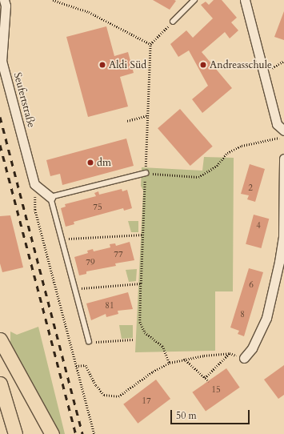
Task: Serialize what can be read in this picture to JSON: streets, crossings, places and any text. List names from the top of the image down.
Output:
{
  "streets": {
    "street": ["Seufertstraße"]
  },
  "places": ["Aldi Süd", "Andreasschule", "dm"],
  "house_numbers": [
    "2",
    "75",
    "4",
    "77",
    "79",
    "6",
    "81",
    "8",
    "15",
    "17"
  ],
  "scale_bar": "50 m"
}
